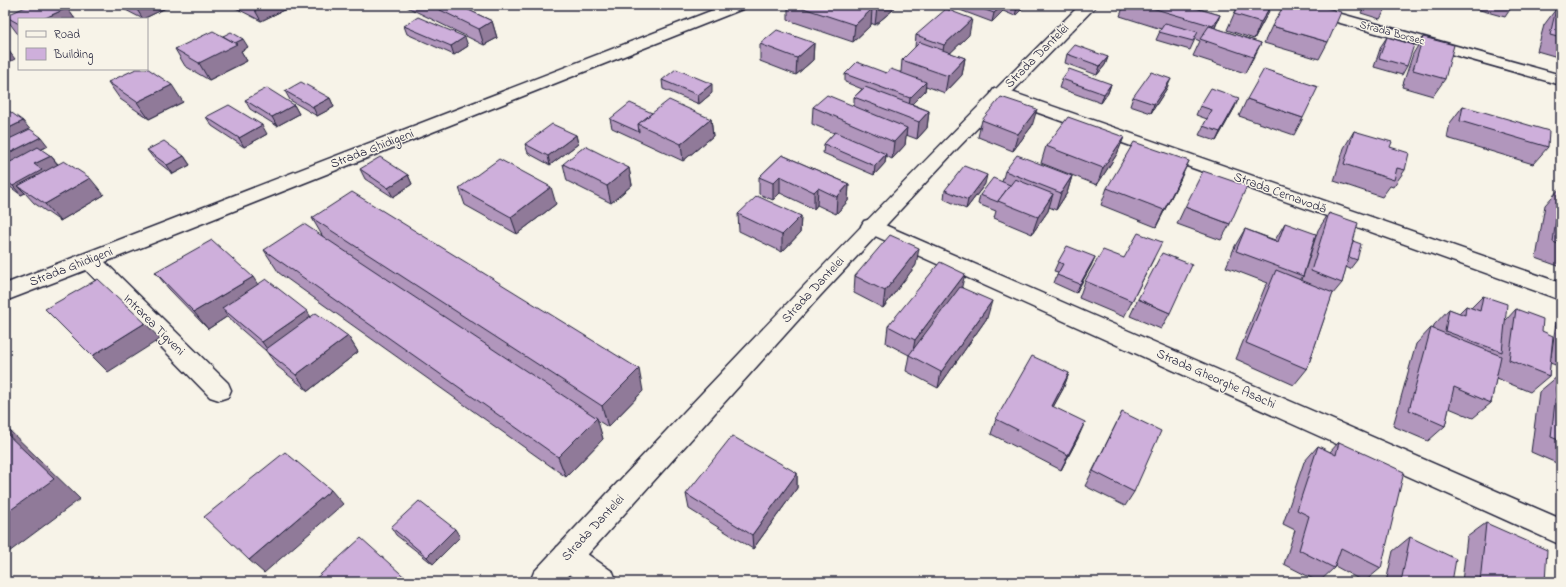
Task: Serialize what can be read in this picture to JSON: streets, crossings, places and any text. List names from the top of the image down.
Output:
{
  "streets": {
    "street": [
      "Strada Borsec",
      "Strada Dantelei",
      "Strada Ghidigeni",
      "Strada Cernavodă",
      "Intrarea Tigveni",
      "Strada Gheorghe Asachi"
    ]
  },
  "crossings": [
    ["Strada Dantelei", "Strada Cernavodă"],
    ["Strada Dantelei", "Strada Gheorghe Asachi"],
    ["Strada Ghidigeni", "Intrarea Tigveni"]
  ],
  "legend": ["Road", "Building"]
}
